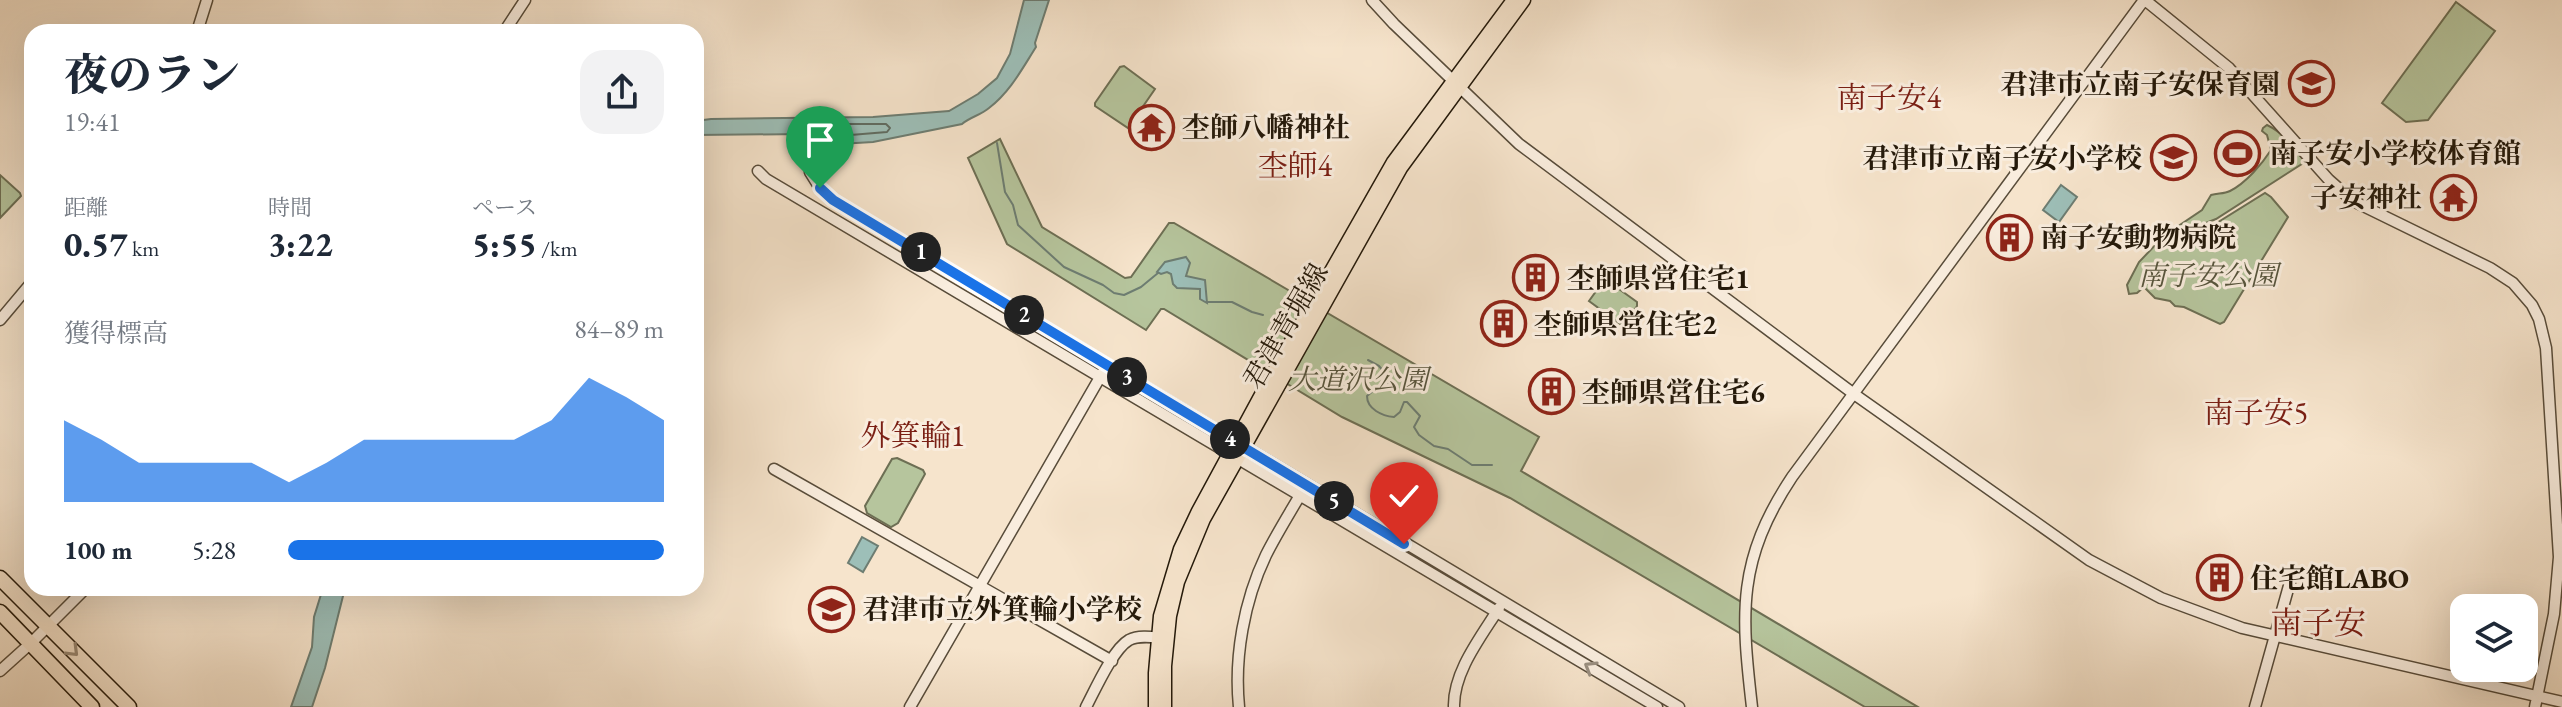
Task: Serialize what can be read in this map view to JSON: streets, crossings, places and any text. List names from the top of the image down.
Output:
{
  "streets": {
    "main road": ["君津青堀線"]
  },
  "districts": [
    "南子安4",
    "杢師4",
    "南子安5",
    "外箕輪1",
    "南子安"
  ],
  "parks": ["南子安公園", "大道沢公園"],
  "places": {
    "school or university": ["君津市立南子安保育園", "君津市立南子安小学校", "君津市立外箕輪小学校"],
    "temple": ["杢師八幡神社", "子安神社"],
    "sports": ["南子安小学校体育館"],
    "building": [
      "南子安動物病院",
      "杢師県営住宅1",
      "杢師県営住宅2",
      "杢師県営住宅6",
      "住宅館LABO"
    ]
  },
  "page": {
    "heading": ["夜のラン", "19:41"],
    "stats": [
      ["距離", "0.57 km"],
      ["時間", "3:22"],
      ["ペース", "5:55 /km"]
    ],
    "pins": [
      "1",
      "2",
      "3",
      "4",
      "5"
    ],
    "chart": ["獲得標高", "84–89 m"],
    "list": [
      {
        "name": "100 m",
        "note": "5:28"
      }
    ]
  }
}
